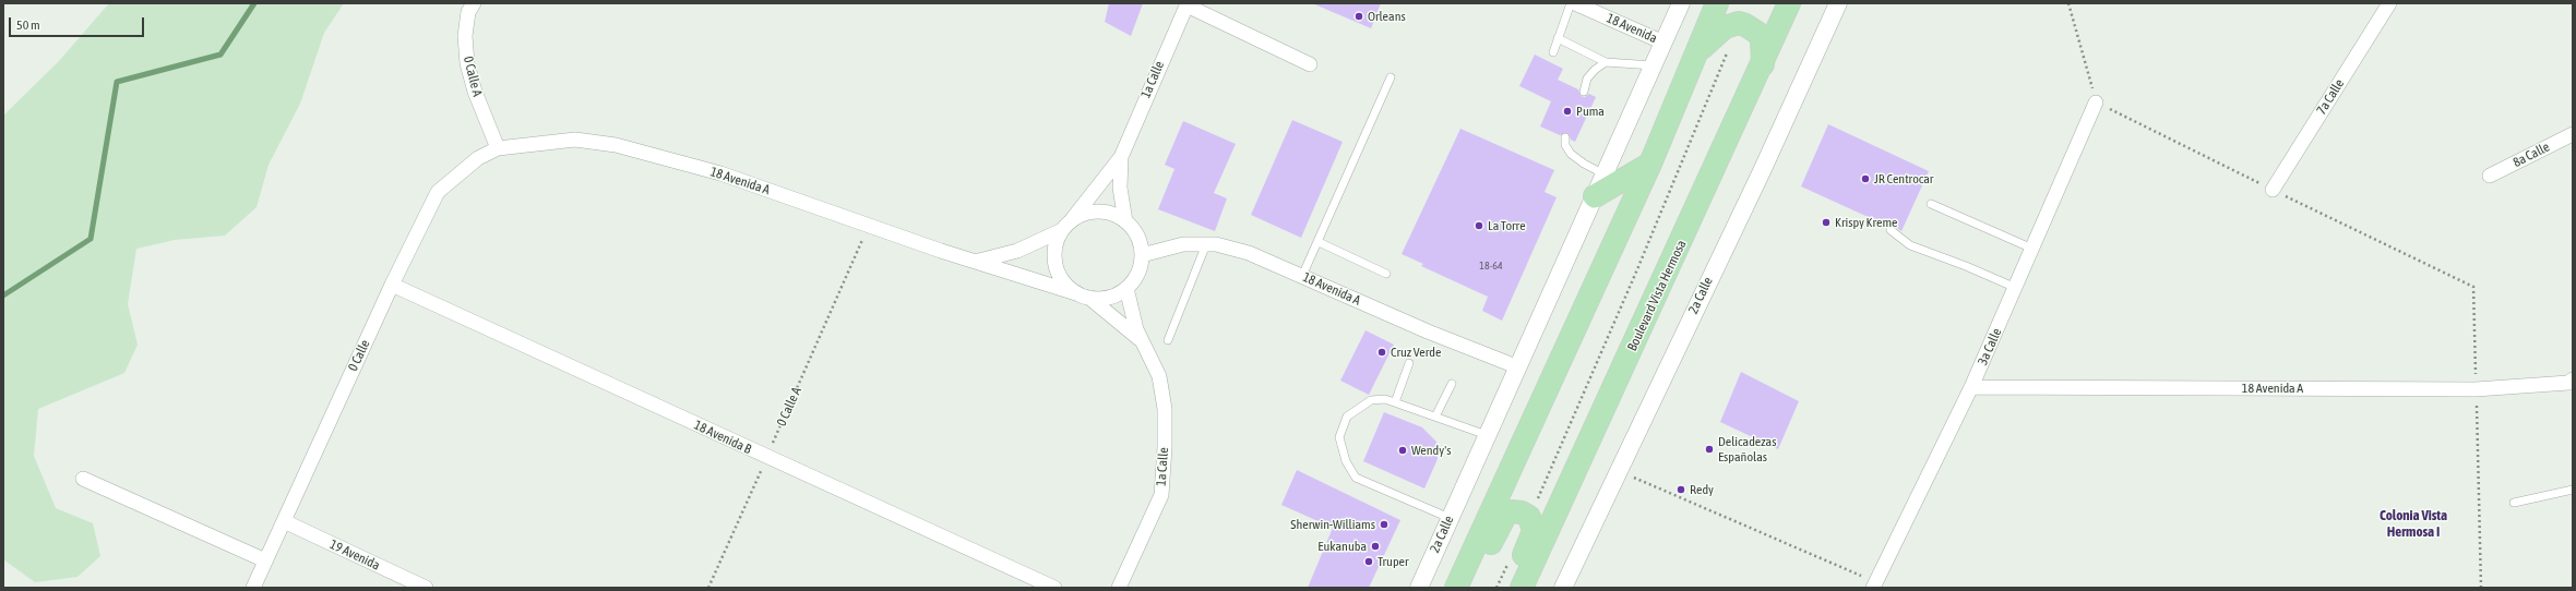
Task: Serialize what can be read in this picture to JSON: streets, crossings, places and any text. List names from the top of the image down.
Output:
{
  "streets": {
    "main road": ["Boulevard Vista Hermosa"],
    "street": [
      "18 Avenida",
      "0 Calle A",
      "1a Calle",
      "7a Calle",
      "8a Calle",
      "18 Avenida A",
      "2a Calle",
      "3a Calle",
      "0 Calle",
      "18 Avenida B",
      "19 Avenida"
    ]
  },
  "crossings": [
    ["18 Avenida", "2a Calle"],
    ["0 Calle A", "18 Avenida A"],
    ["0 Calle A", "0 Calle"],
    ["0 Calle A", "18 Avenida B"],
    ["1a Calle", "18 Avenida A"],
    ["18 Avenida A", "2a Calle"],
    ["18 Avenida A", "3a Calle"],
    ["18 Avenida A", "0 Calle"],
    ["0 Calle", "18 Avenida B"],
    ["0 Calle", "19 Avenida"]
  ],
  "districts": ["Colonia Vista Hermosa I"],
  "places": [
    "Orleans",
    "Puma",
    "JR Centrocar",
    "Krispy Kreme",
    "La Torre",
    "Cruz Verde",
    "Delicadezas Españolas",
    "Wendy's",
    "Redy",
    "Sherwin-Williams",
    "Eukanuba",
    "Truper"
  ],
  "house_numbers": ["18-64"],
  "scale_bar": "50 m"
}
